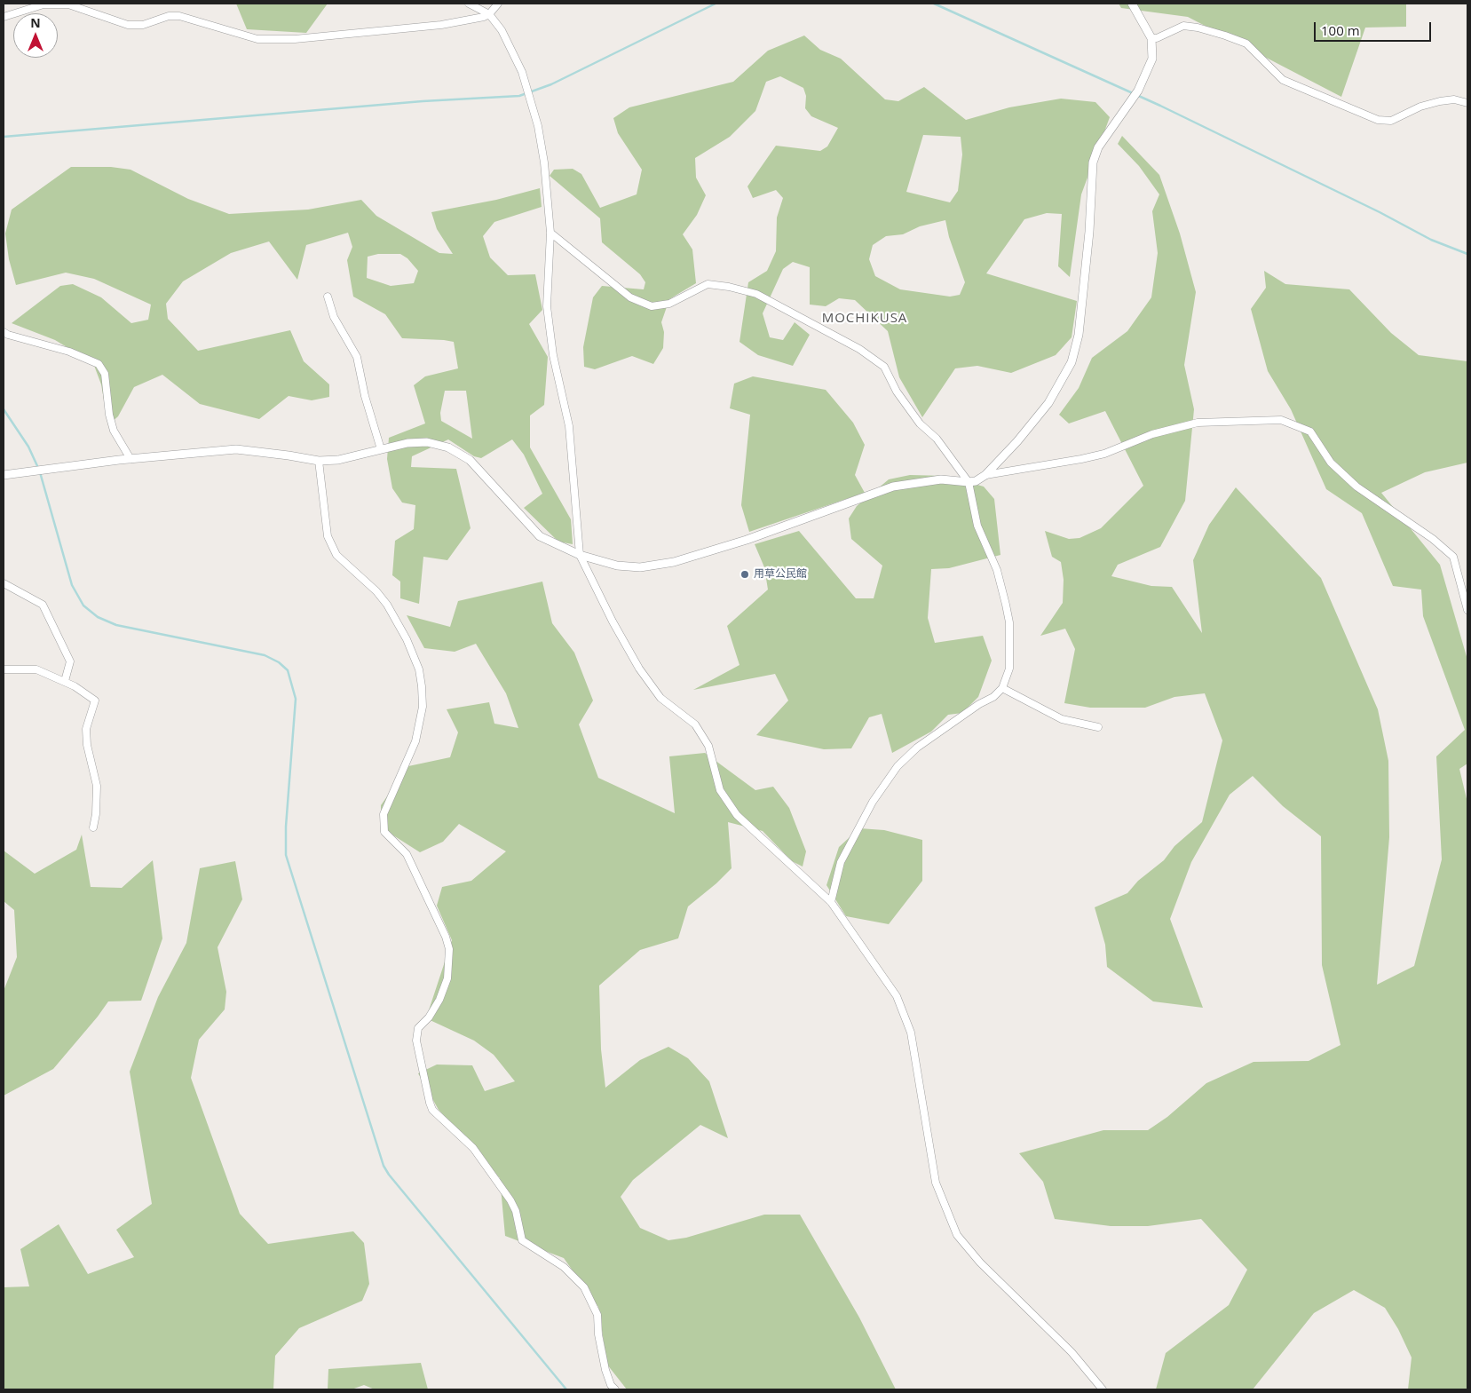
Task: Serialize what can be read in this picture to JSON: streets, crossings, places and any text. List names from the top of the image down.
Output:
{
  "districts": ["MOCHIKUSA"],
  "places": ["用草公民館"],
  "scale_bar": "100 m",
  "north": "top"
}
